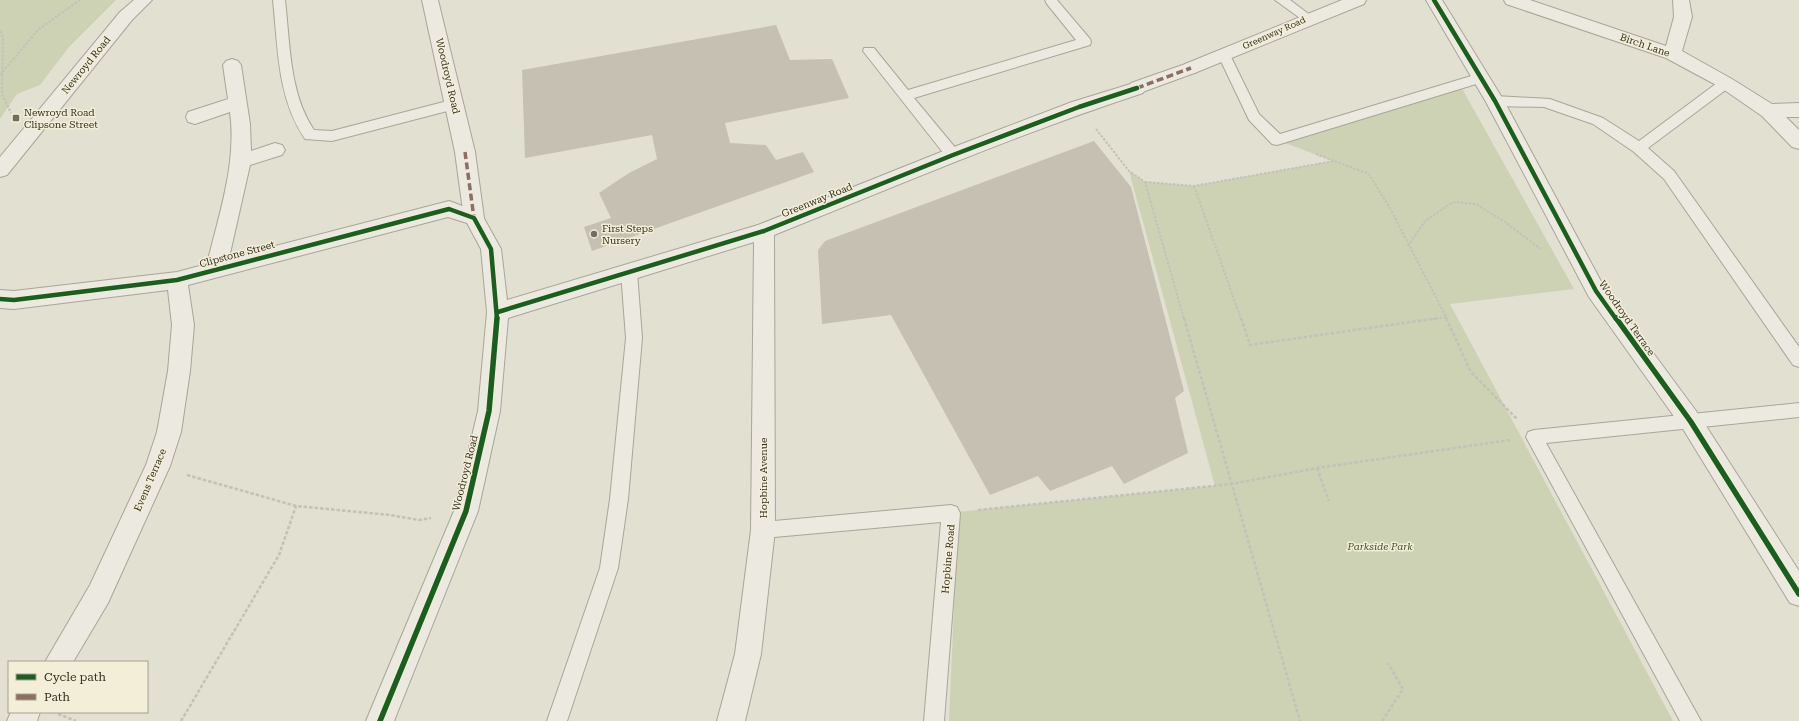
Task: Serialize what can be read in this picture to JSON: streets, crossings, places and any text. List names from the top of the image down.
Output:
{
  "streets": {
    "street": [
      "Greenway Road",
      "Birch Lane",
      "Newroyd Road",
      "Woodroyd Road",
      "Clipstone Street",
      "Woodroyd Terrace",
      "Hopbine Avenue",
      "Evens Terrace"
    ],
    "lane": ["Hopbine Road"]
  },
  "crossings": [
    ["Greenway Road", "Woodroyd Road"],
    ["Greenway Road", "Hopbine Avenue"],
    ["Woodroyd Road", "Clipstone Street"],
    ["Clipstone Street", "Evens Terrace"],
    ["Hopbine Avenue", "Hopbine Road"]
  ],
  "parks": ["Parkside Park"],
  "places": {
    "transit": ["Newroyd Road Clipsone Street"],
    "other": ["First Steps Nursery"]
  },
  "legend": ["Cycle path", "Path"]
}
